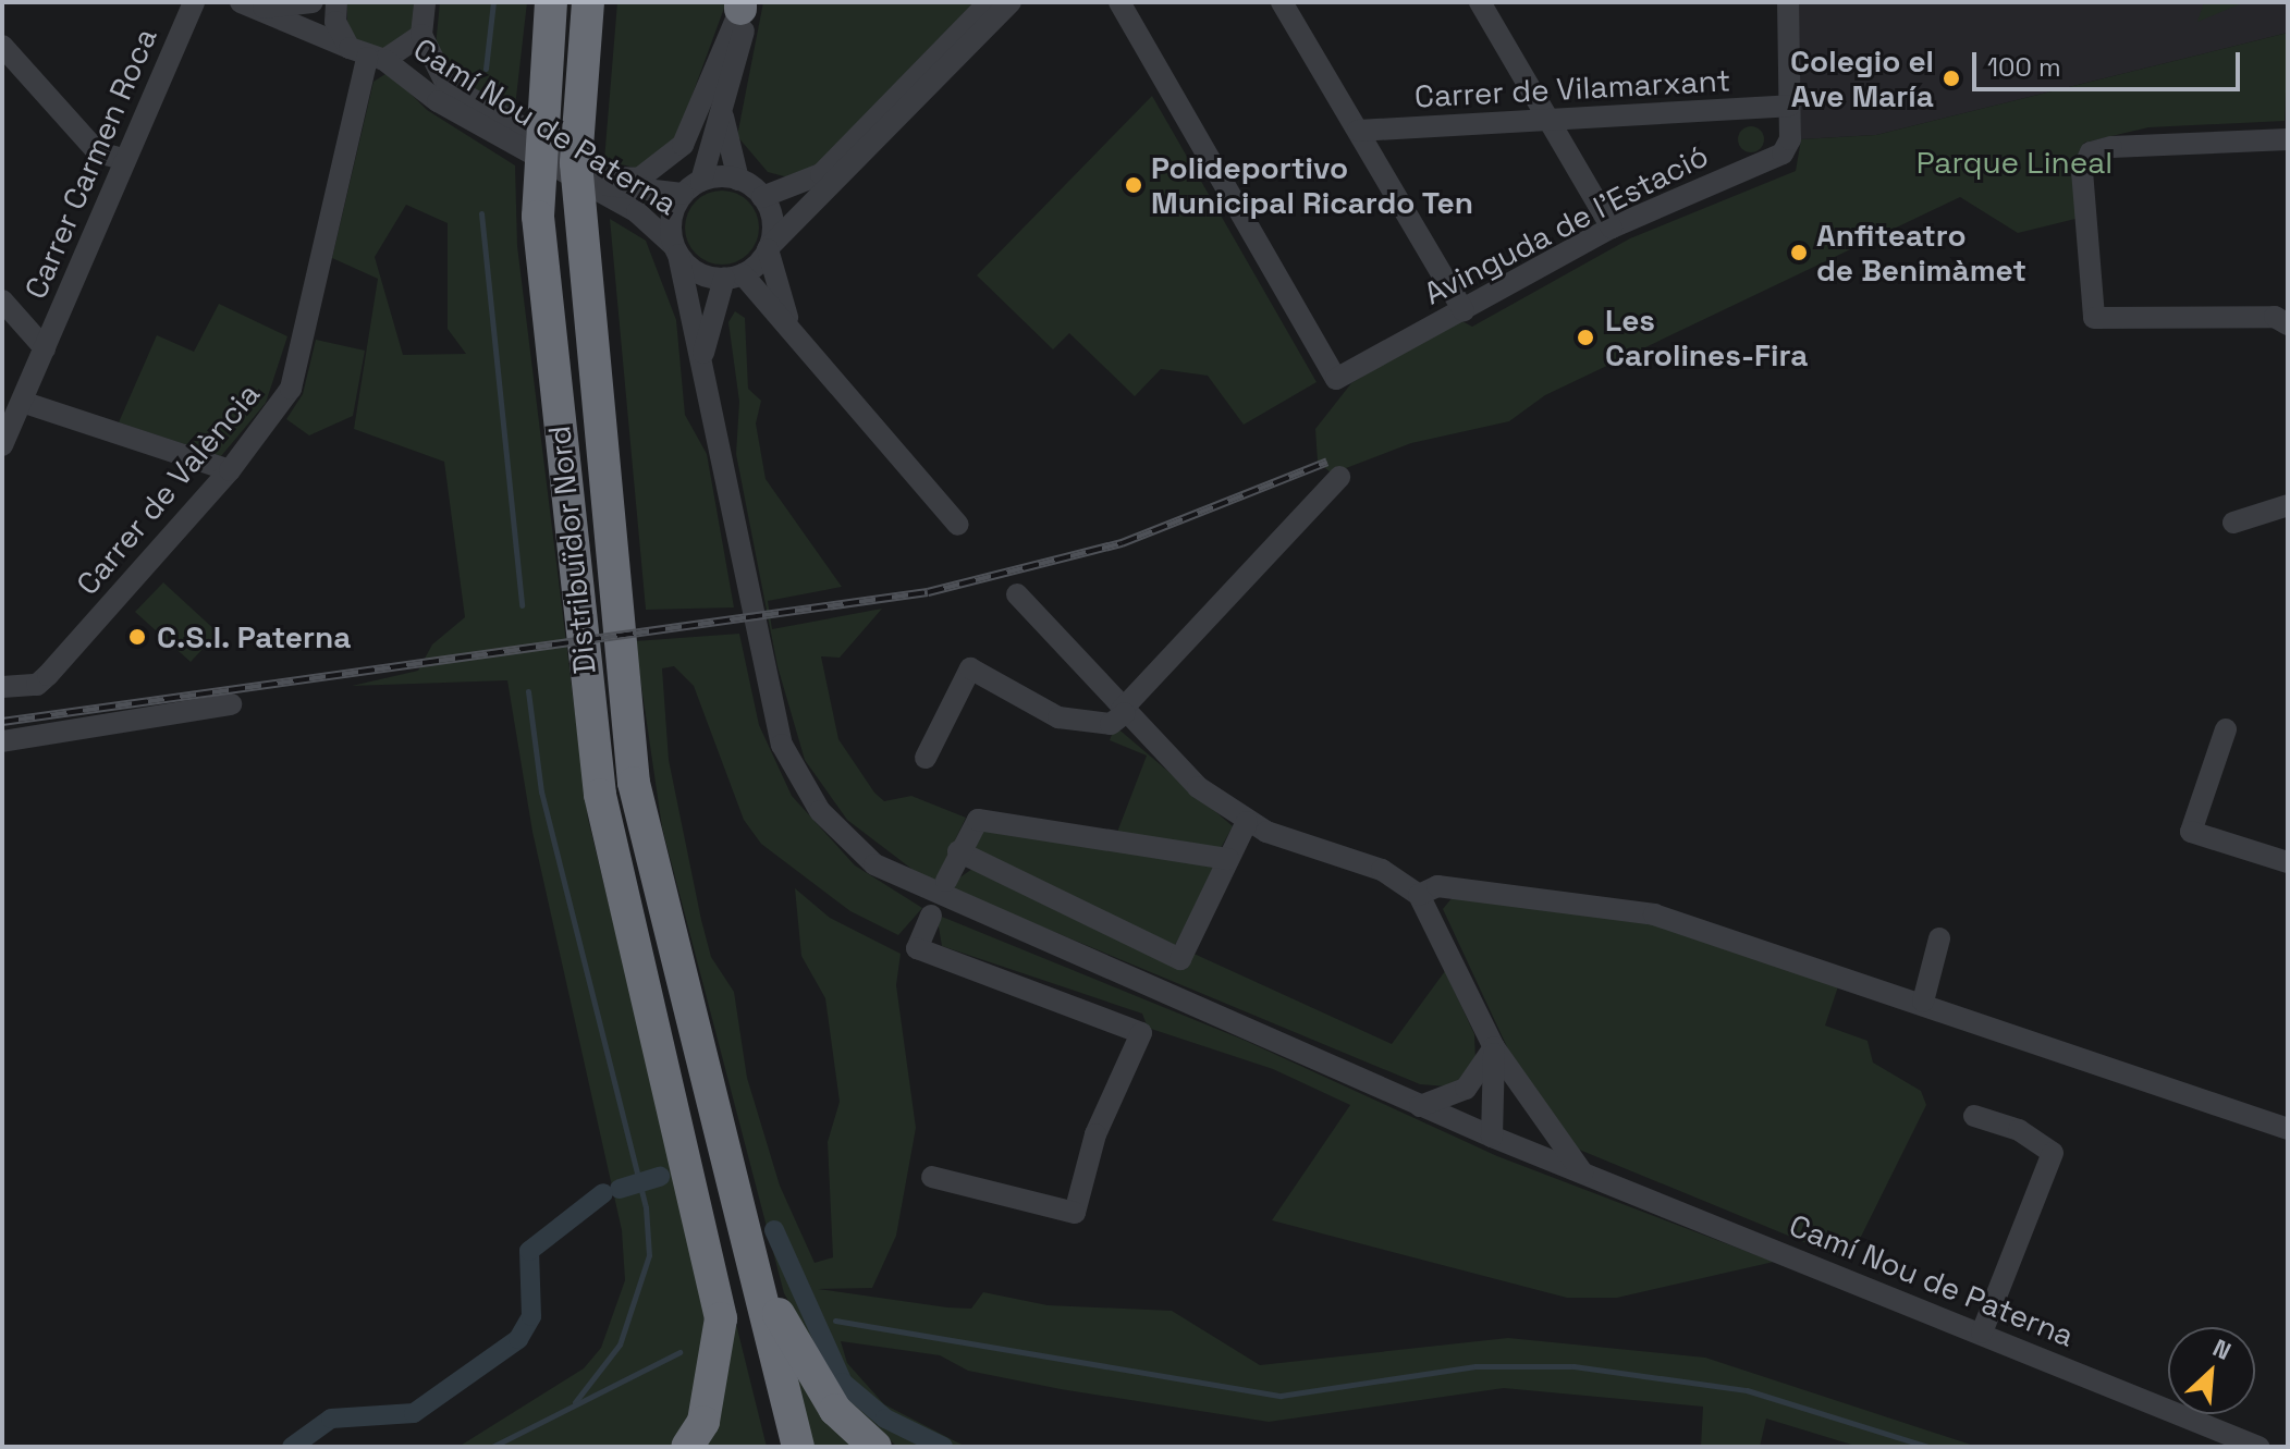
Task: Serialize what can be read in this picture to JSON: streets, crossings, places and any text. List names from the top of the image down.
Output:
{
  "streets": {
    "highway": ["Distribuïdor Nord"],
    "street": [
      "Carrer de Vilamarxant",
      "Camí Nou de Paterna",
      "Carrer Carmen Roca",
      "Avinguda de l'Estació",
      "Carrer de València"
    ]
  },
  "crossings": [
    ["Carrer de Vilamarxant", "Avinguda de l'Estació"],
    ["Camí Nou de Paterna", "Carrer de València"]
  ],
  "parks": ["Parque Lineal"],
  "places": [
    "Colegio el Ave María",
    "Polideportivo Municipal Ricardo Ten",
    "Anfiteatro de Benimàmet",
    "Les Carolines-Fira",
    "C.S.I. Paterna"
  ],
  "scale_bar": "100 m",
  "north": "top right"
}
